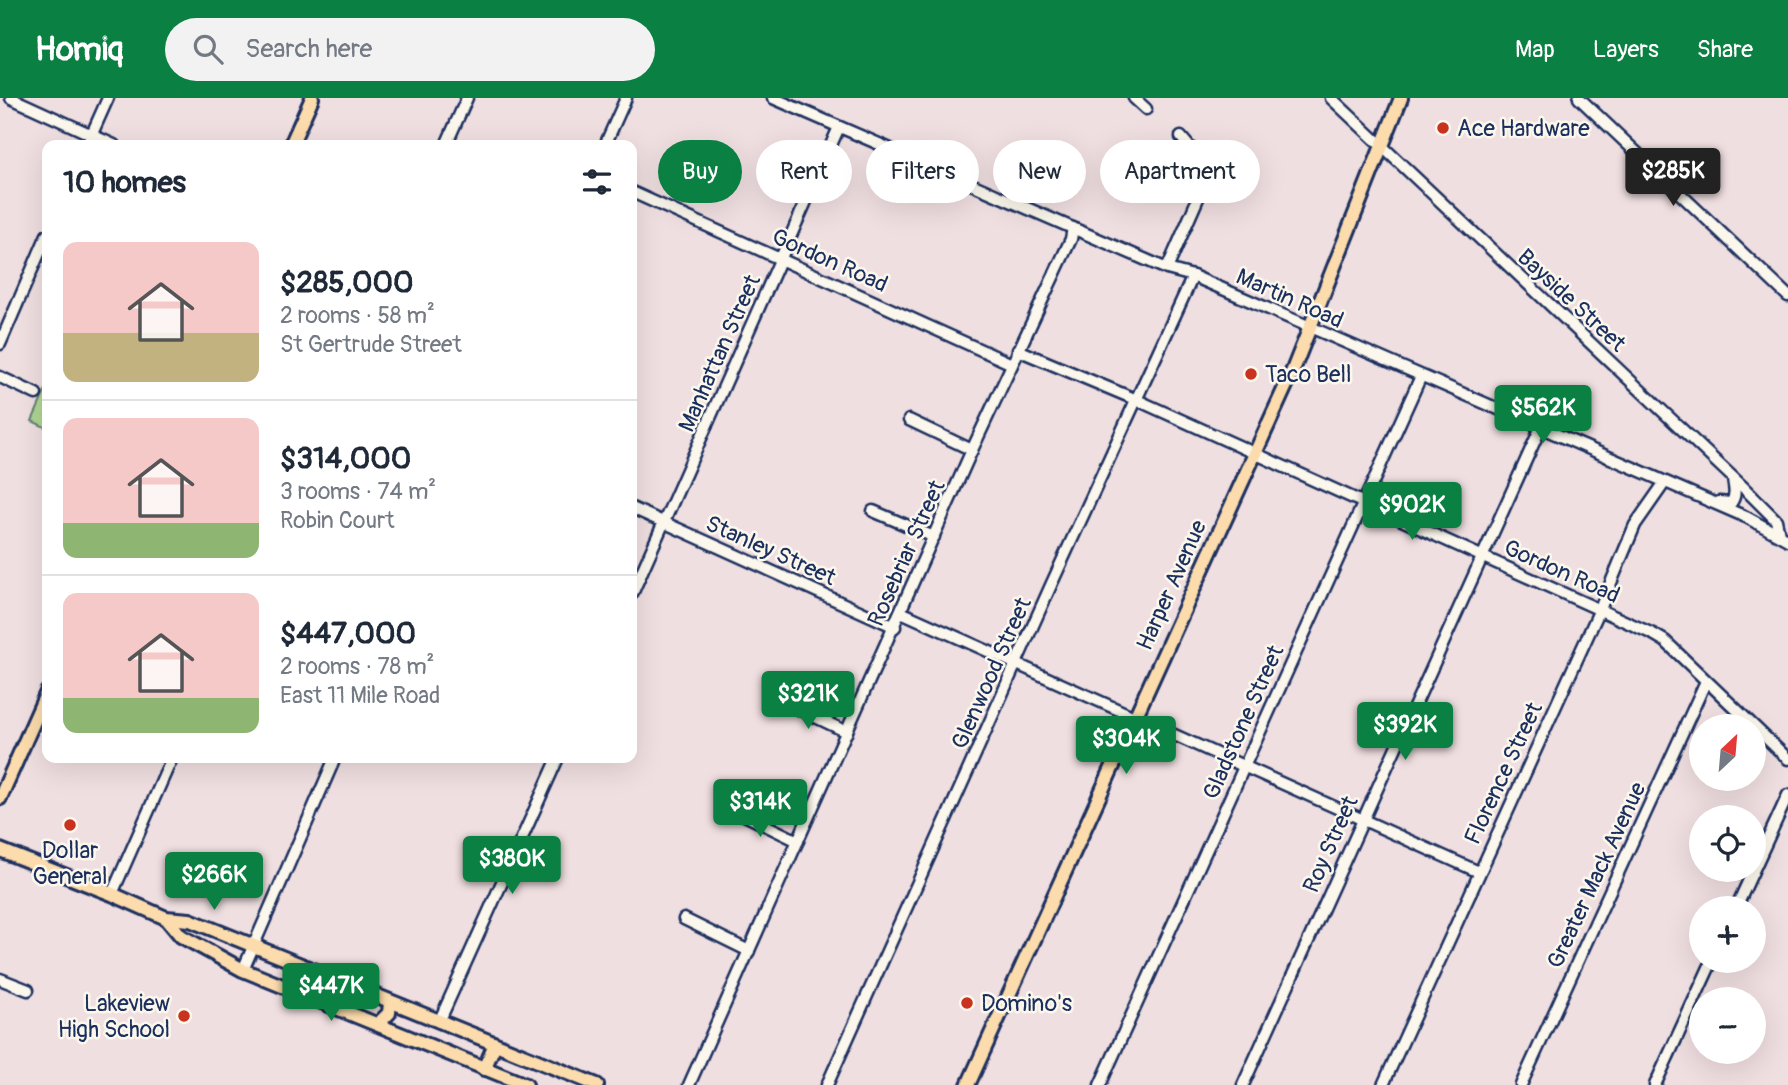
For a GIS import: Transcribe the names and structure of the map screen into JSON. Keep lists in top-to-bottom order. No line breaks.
{"streets":{"main road":["Harper Avenue"],"street":["Gordon Road","Martin Road","Bayside Street","Manhattan Street","Stanley Street","Rosebriar Street","Glenwood Street","Gladstone Street","Florence Street","Roy Street","Greater Mack Avenue"]},"crossings":[["Gordon Road","Manhattan Street"],["Gordon Road","Rosebriar Street"],["Gordon Road","Harper Avenue"],["Gordon Road","Glenwood Street"],["Gordon Road","Gladstone Street"],["Gordon Road","Florence Street"],["Gordon Road","Roy Street"],["Gordon Road","Greater Mack Avenue"],["Martin Road","Bayside Street"],["Martin Road","Manhattan Street"],["Martin Road","Rosebriar Street"],["Martin Road","Harper Avenue"],["Martin Road","Glenwood Street"],["Martin Road","Gladstone Street"],["Martin Road","Florence Street"],["Martin Road","Roy Street"],["Bayside Street","Harper Avenue"],["Manhattan Street","Stanley Street"],["Stanley Street","Rosebriar Street"]],"places":["Ace Hardware","Taco Bell","Dollar General","Domino's","Lakeview High School"],"north":"top right","page":{"header":"Homiq","search":"Search here","nav":["Map","Layers","Share"],"chip":["Buy","Rent","Filters","New","Apartment"],"heading":"10 homes","price":["$285K","$562K","$902K","$321K","$392K","$304K","$314K","$380K","$266K","$447K"],"list":[{"name":"$285,000","note":"2 rooms · 58 m² · St Gertrude Street"},{"name":"$314,000","note":"3 rooms · 74 m² · Robin Court"},{"name":"$447,000","note":"2 rooms · 78 m² · East 11 Mile Road"}],"map_buttons":["+","−"]}}
